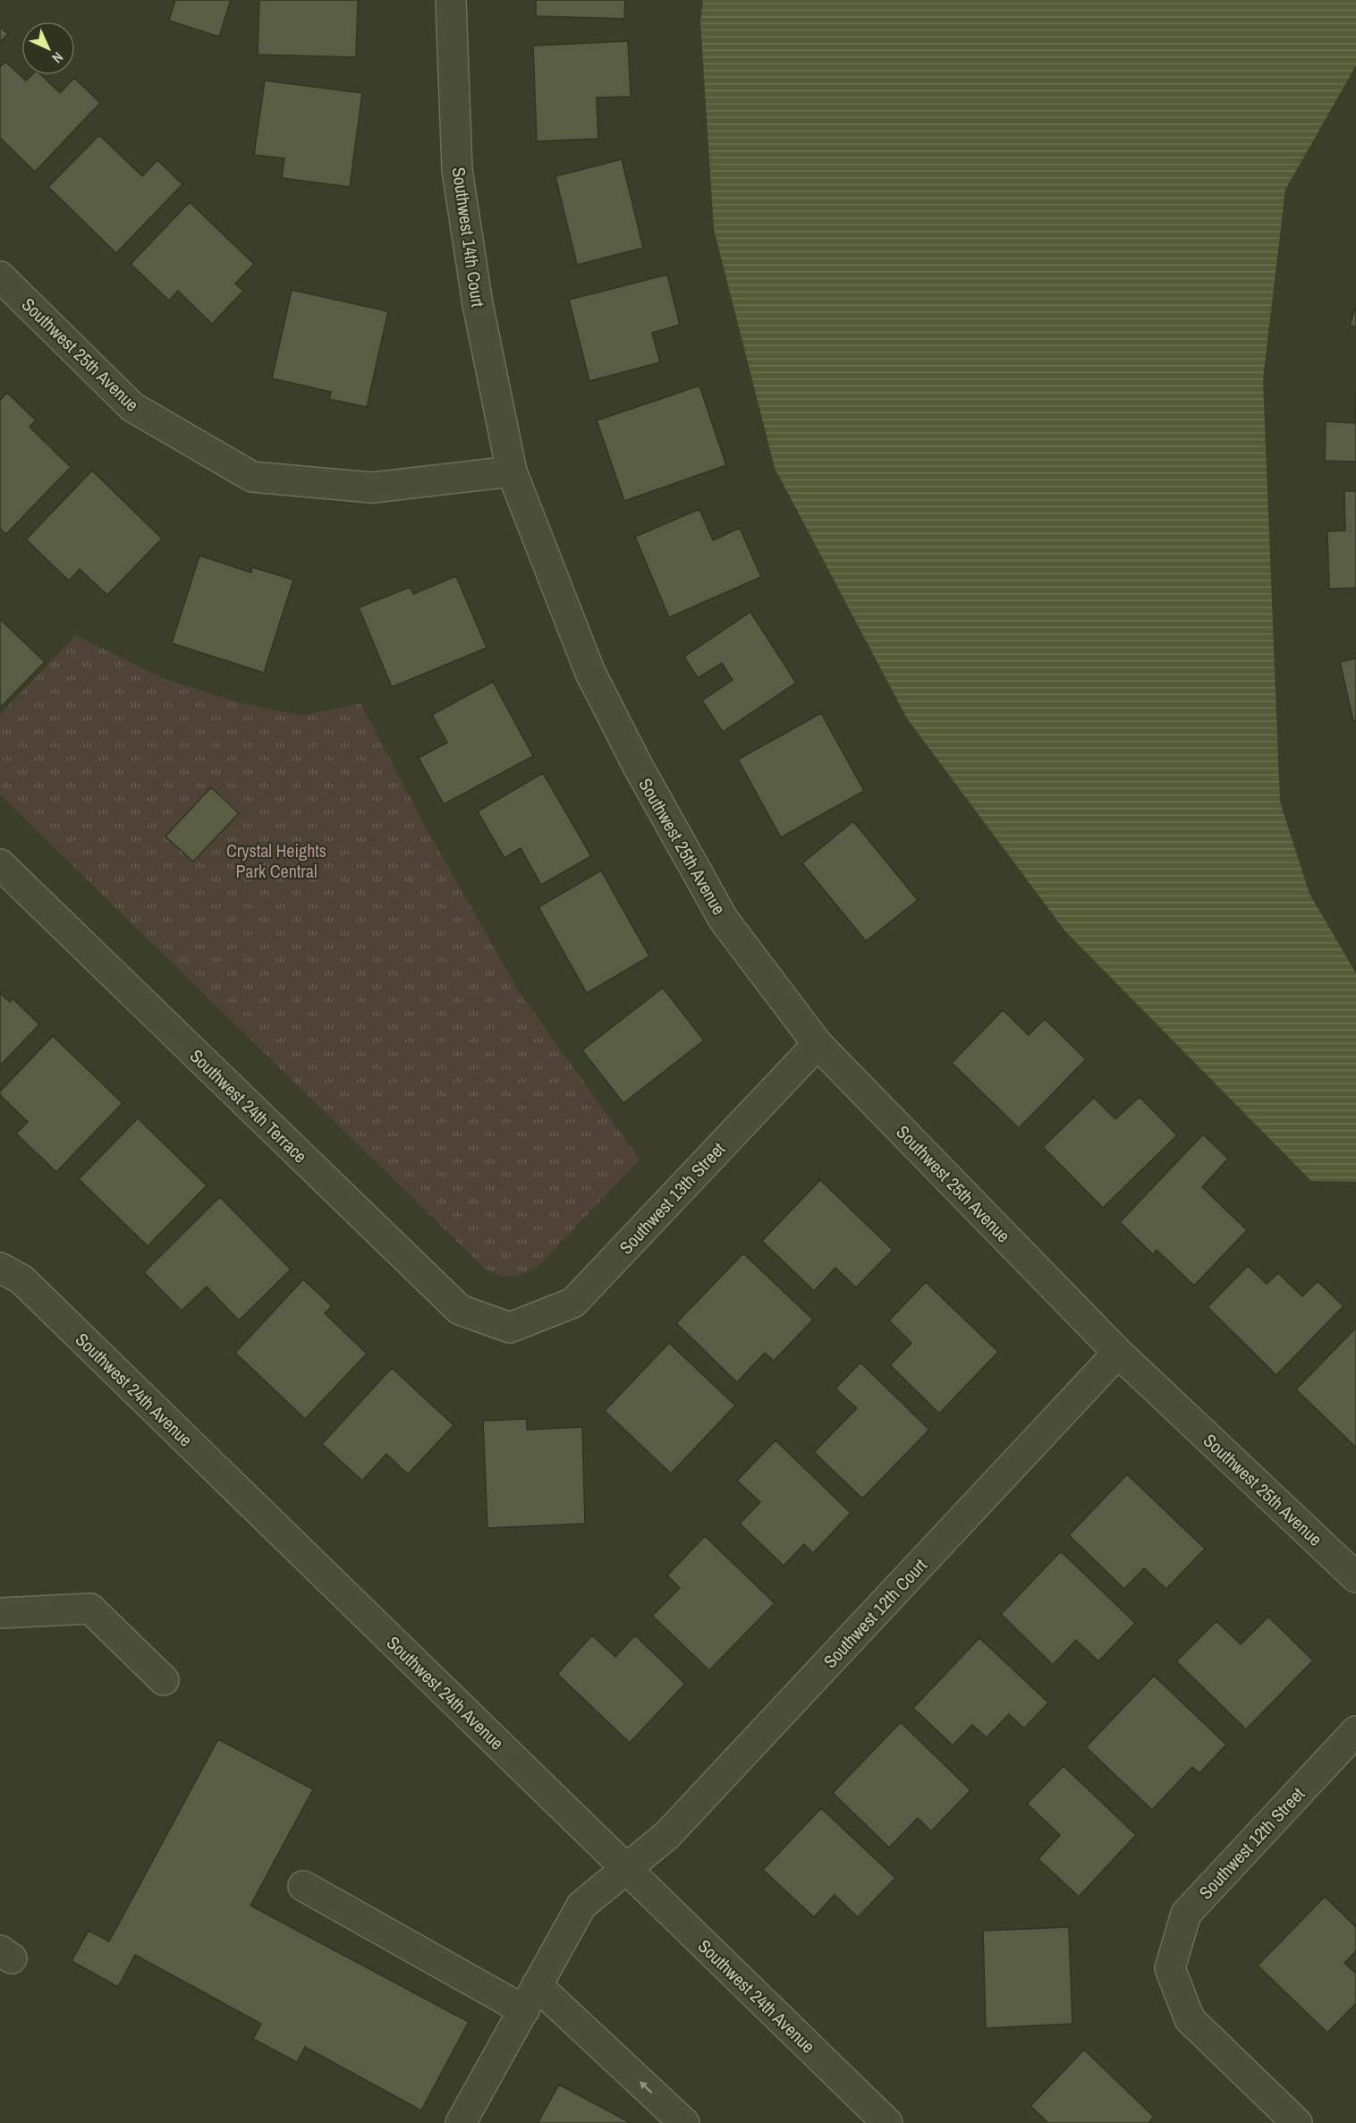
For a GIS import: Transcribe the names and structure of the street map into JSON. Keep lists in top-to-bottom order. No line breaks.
{"streets":{"street":["Southwest 14th Court","Southwest 25th Avenue","Southwest 24th Terrace","Southwest 13th Street","Southwest 24th Avenue","Southwest 12th Court","Southwest 12th Street"]},"crossings":[["Southwest 14th Court","Southwest 25th Avenue"],["Southwest 25th Avenue","Southwest 13th Street"],["Southwest 25th Avenue","Southwest 12th Court"],["Southwest 24th Terrace","Southwest 13th Street"],["Southwest 24th Avenue","Southwest 12th Court"]],"parks":["Crystal Heights Park Central"],"north":"bottom right"}
